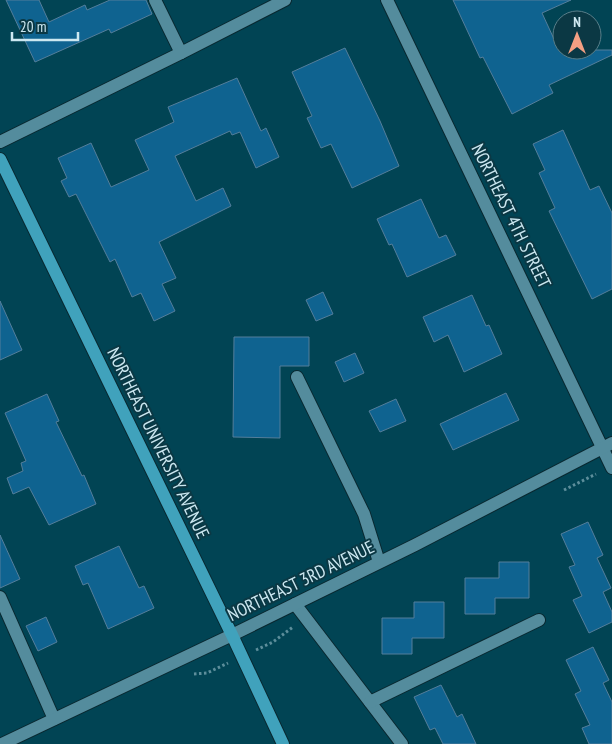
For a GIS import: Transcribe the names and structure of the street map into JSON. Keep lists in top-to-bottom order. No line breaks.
{"streets":{"main road":["NORTHEAST UNIVERSITY AVENUE"],"street":["NORTHEAST 4TH STREET","NORTHEAST 3RD AVENUE"]},"crossings":[["NORTHEAST 4TH STREET","NORTHEAST 3RD AVENUE"],["NORTHEAST UNIVERSITY AVENUE","NORTHEAST 3RD AVENUE"]],"scale_bar":"20 m","north":"top"}
